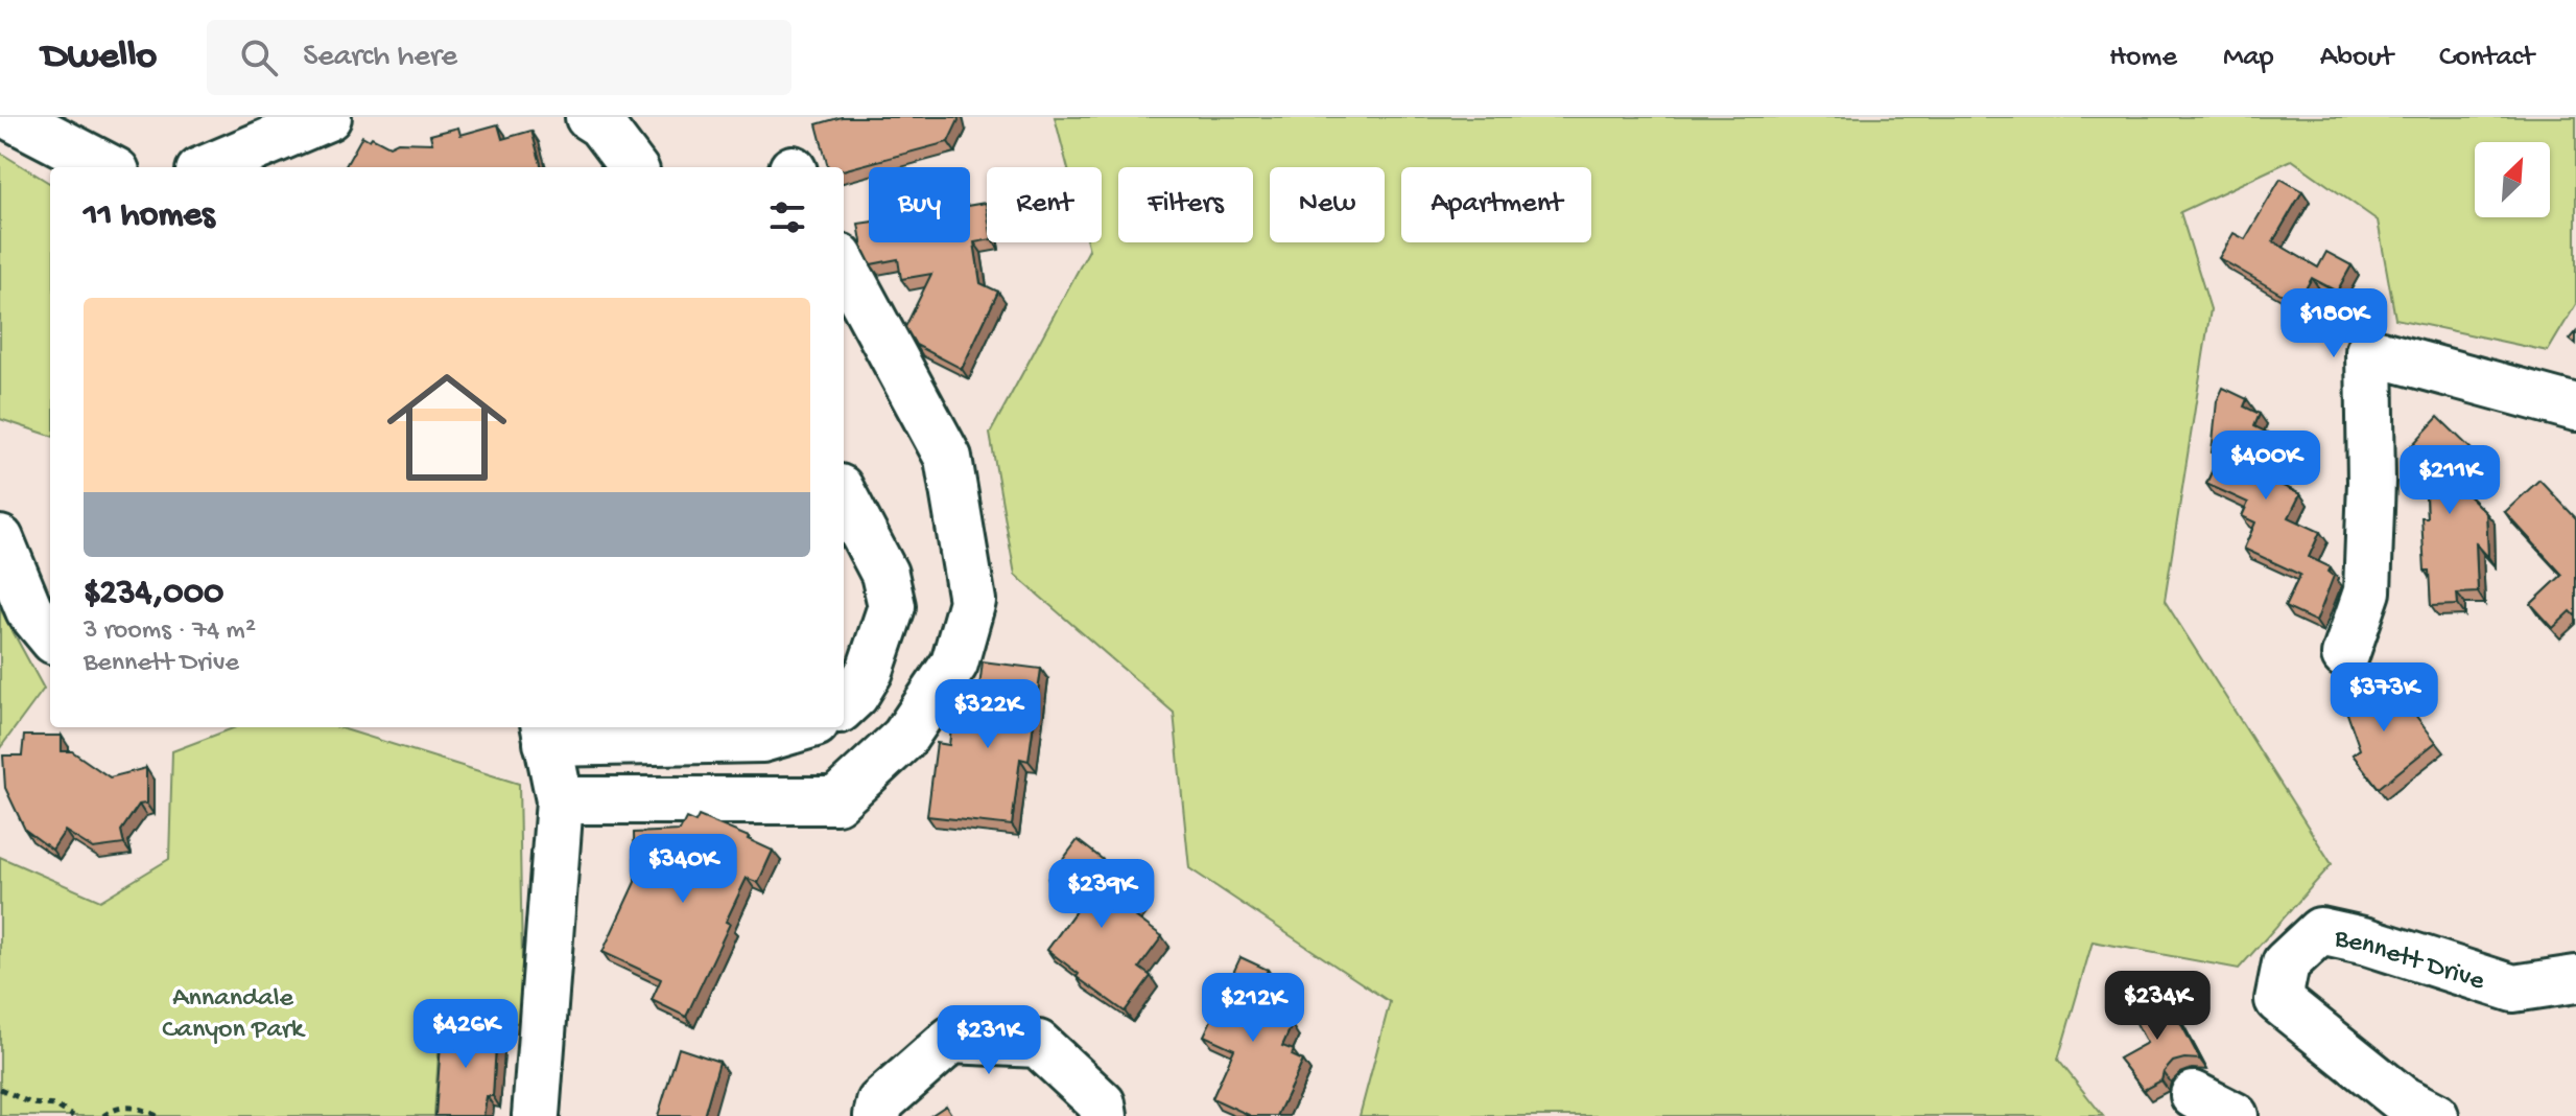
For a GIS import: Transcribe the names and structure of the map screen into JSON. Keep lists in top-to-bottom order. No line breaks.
{"streets":{"street":["Bennett Drive"]},"parks":["Annandale Canyon Park"],"north":"top right","page":{"header":"Dwello","search":"Search here","nav":["Home","Map","About","Contact"],"chip":["Buy","Rent","Filters","New","Apartment"],"heading":"11 homes","list":[{"name":"$234,000","note":"3 rooms · 74 m² · Bennett Drive"}],"price":["$180K","$400K","$211K","$373K","$322K","$340K","$239K","$234K","$212K","$426K","$231K"]}}
